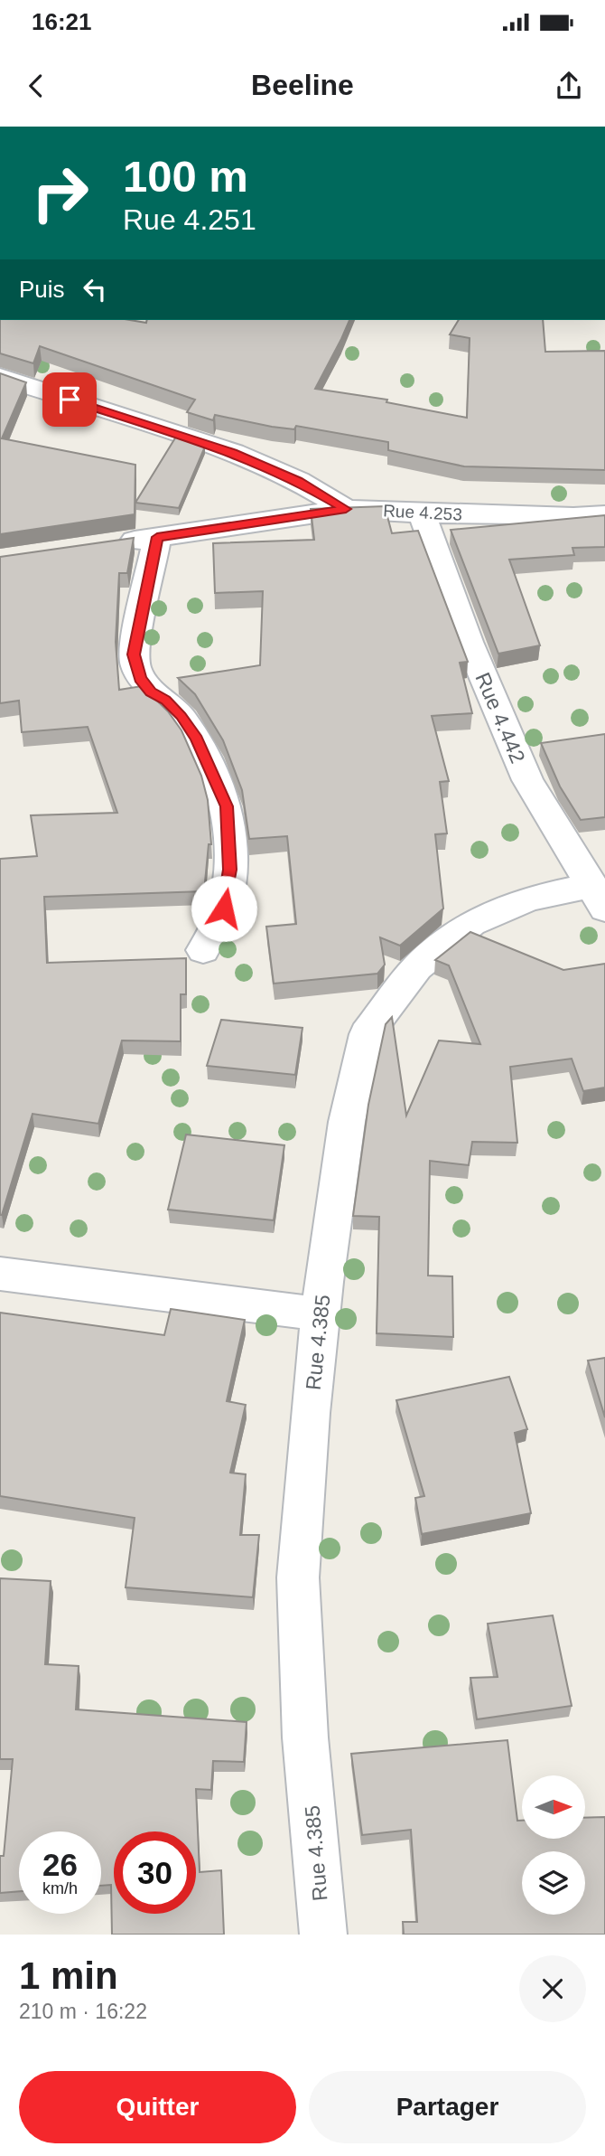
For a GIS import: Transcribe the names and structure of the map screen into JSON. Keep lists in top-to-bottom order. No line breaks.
{"streets":{"street":["Rue 4.253","Rue 4.442","Rue 4.385"]},"crossings":[["Rue 4.253","Rue 4.442"],["Rue 4.442","Rue 4.385"]],"north":"right","page":{"status":"16:21","header":"Beeline","turn":["100 m","Rue 4.251"],"then":"Puis","speed":"26 km/h","limit":"30","heading":["1 min","210 m · 16:22"],"buttons":["Quitter","Partager"]}}
